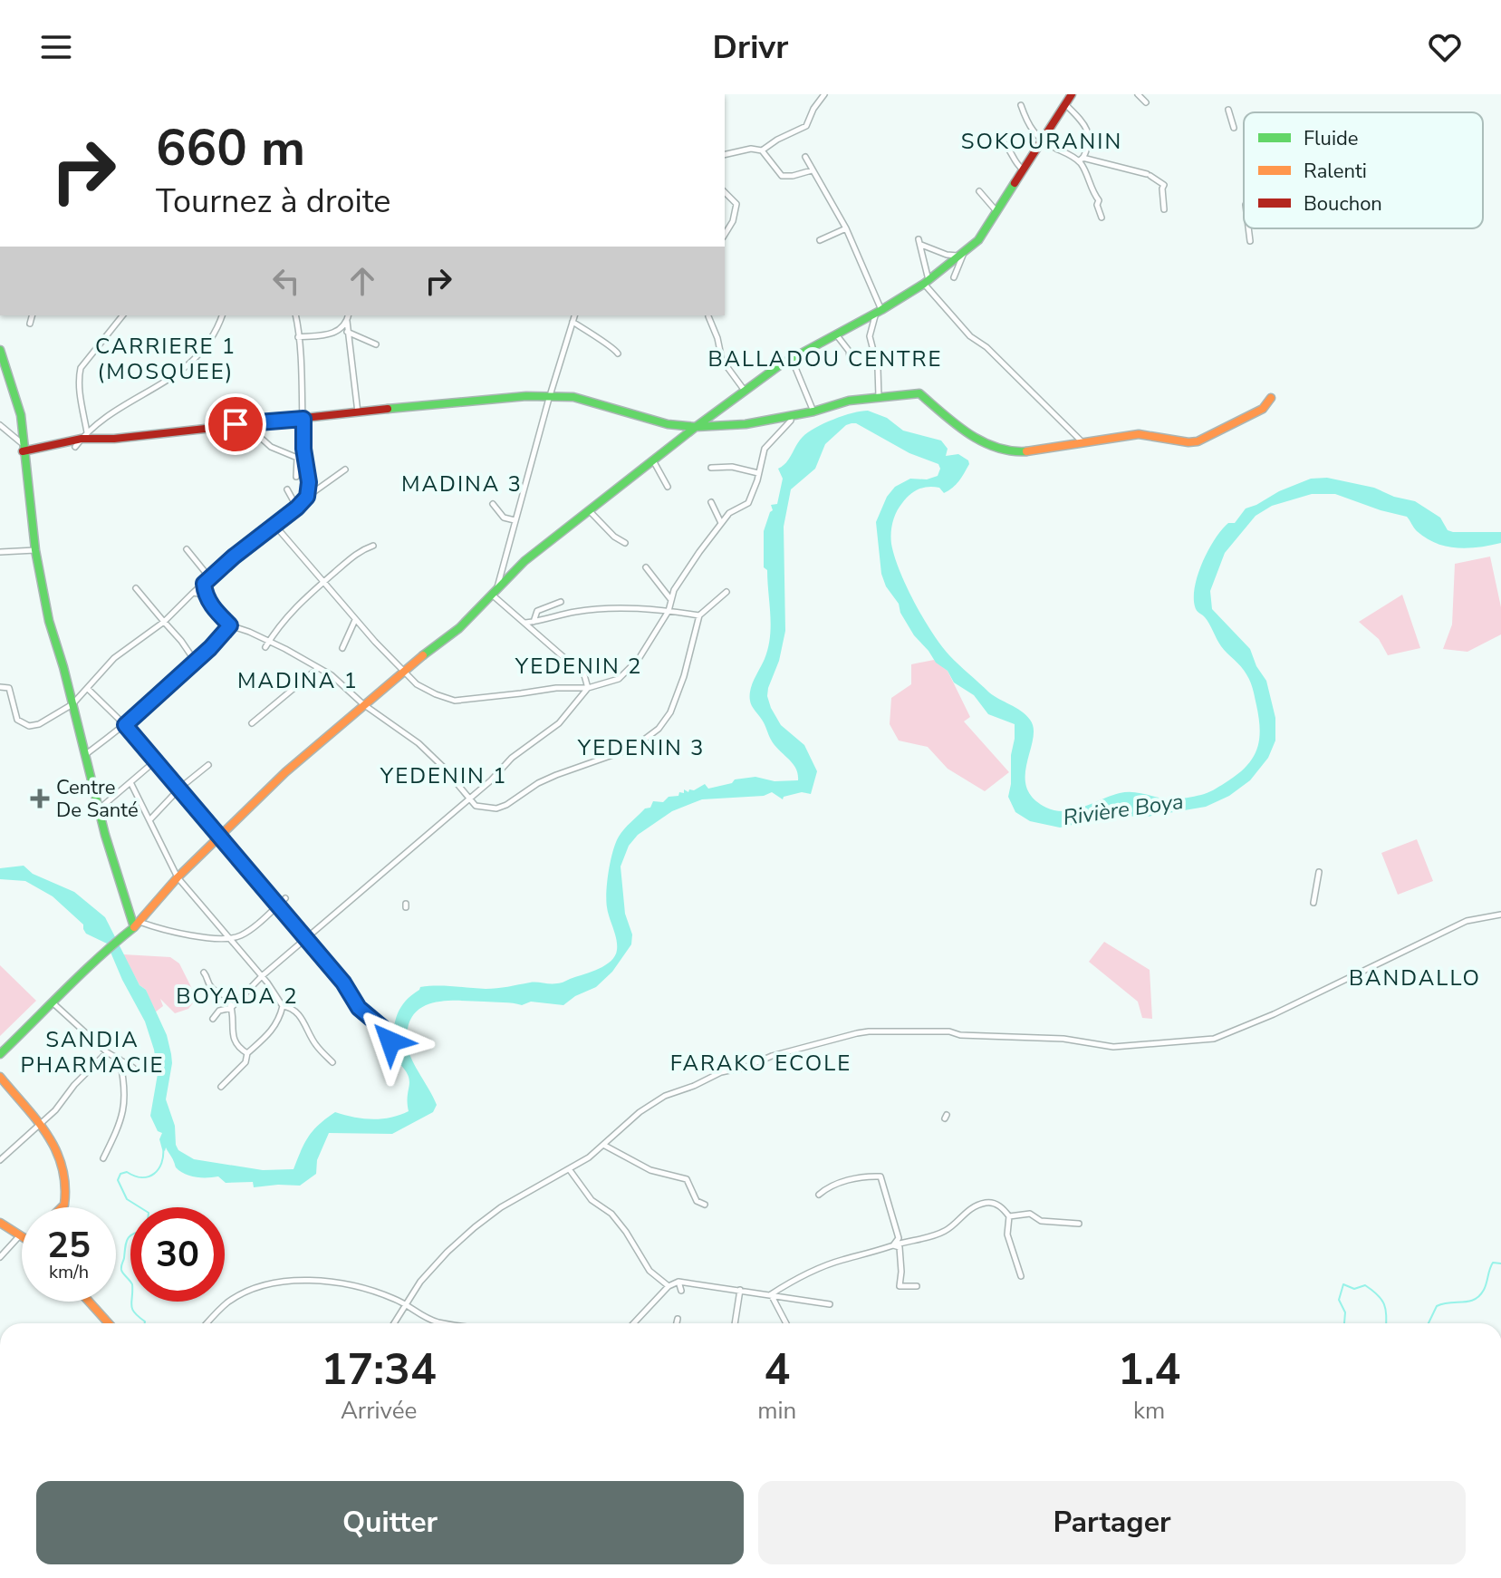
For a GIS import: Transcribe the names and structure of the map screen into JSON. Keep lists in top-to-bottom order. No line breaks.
{"districts":["SOKOURANIN","CARRIERE 1 (MOSQUEE)","BALLADOU CENTRE","MADINA 3","YEDENIN 2","MADINA 1","YEDENIN 3","YEDENIN 1","BANDALLO","BOYADA 2","SANDIA PHARMACIE","FARAKO ECOLE"],"water":["Rivière Boya"],"places":{"health":["Centre De Santé"]},"legend":["Fluide","Ralenti","Bouchon"],"page":{"header":"Drivr","turn":["660 m","Tournez à droite"],"speed":"25 km/h","limit":"30","eta":["17:34","Arrivée","4","min","1.4","km"],"buttons":["Quitter","Partager"]}}
